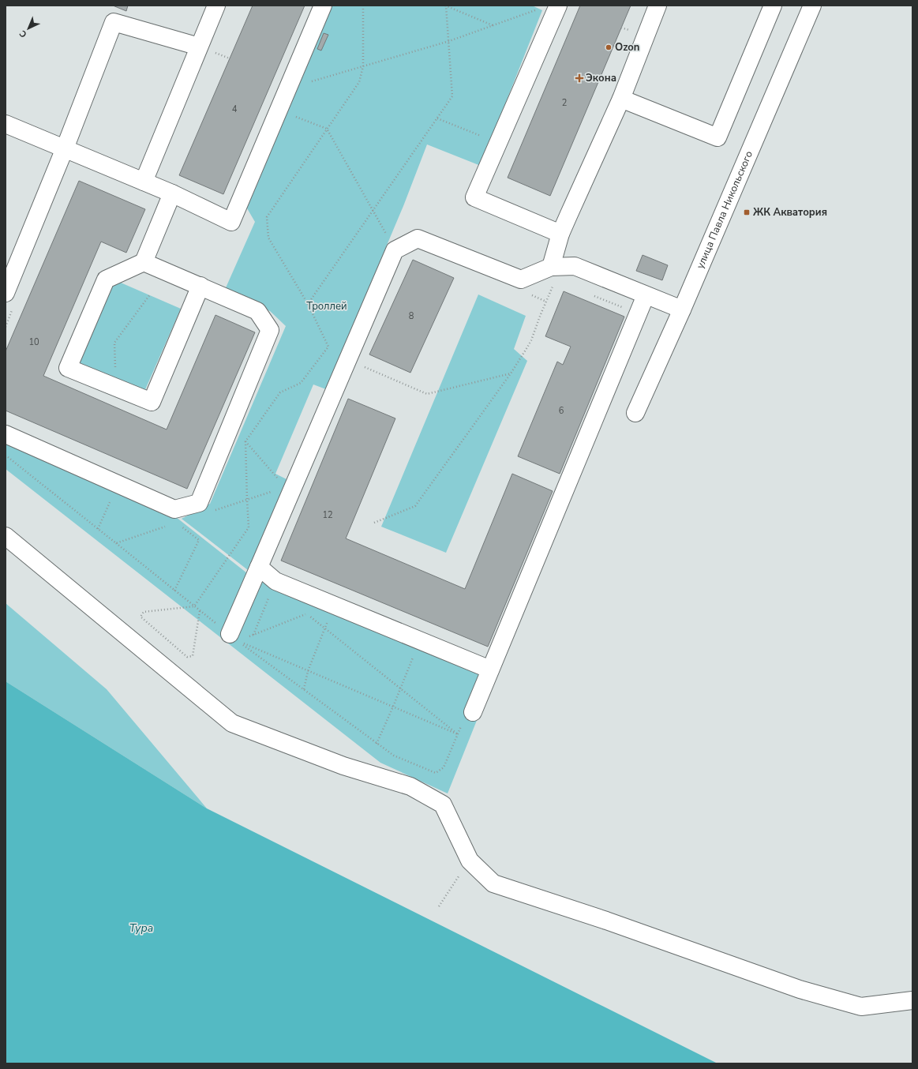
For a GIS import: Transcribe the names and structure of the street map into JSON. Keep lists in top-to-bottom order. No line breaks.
{"streets":{"street":["улица Павла Никольского"]},"water":["Тура"],"parks":["Троллей"],"places":{"other":["Ozon"],"health":["Экона"],"transit":["ЖК Акватория"]},"house_numbers":["2","4","8","10","6","12"],"north":"bottom left"}
